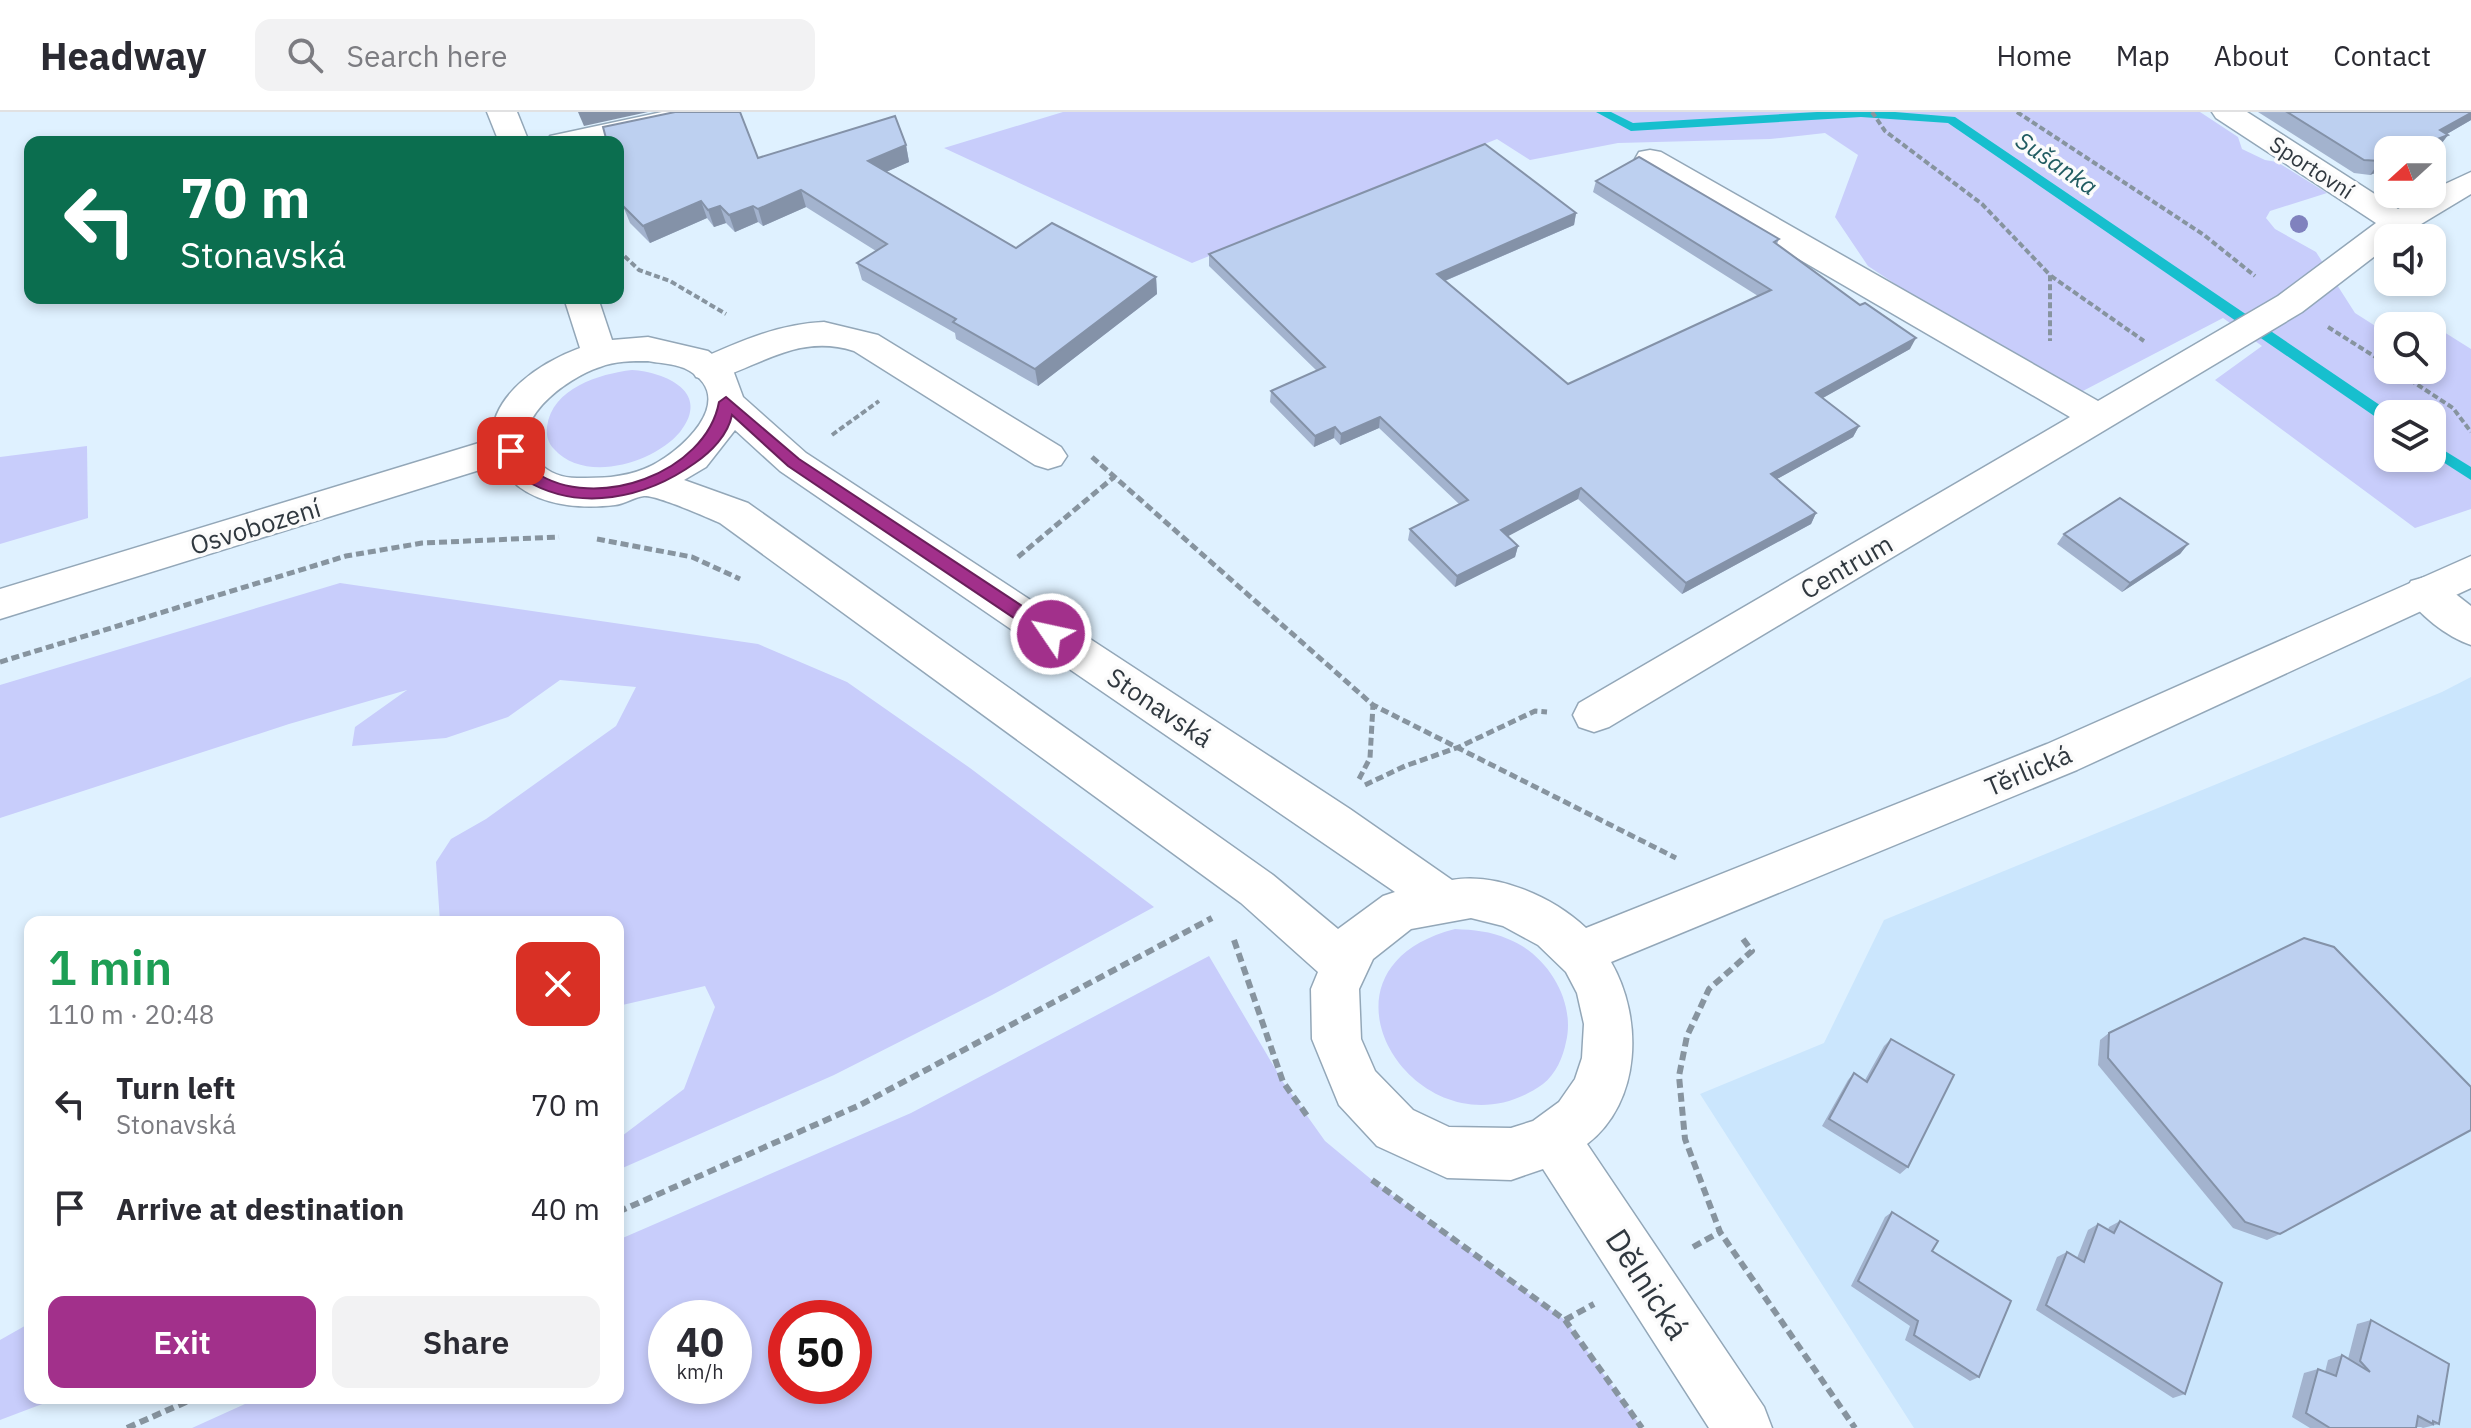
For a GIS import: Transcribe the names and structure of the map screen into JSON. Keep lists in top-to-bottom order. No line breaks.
{"streets":{"main road":["Sportovní","Osvobození","Centrum","Stonavská","Těrlická","Dělnická"]},"crossings":[["Sportovní","Centrum"],["Osvobození","Stonavská"],["Stonavská","Těrlická"],["Stonavská","Dělnická"],["Těrlická","Dělnická"]],"water":["Sušanka"],"north":"left","page":{"header":"Headway","search":"Search here","nav":["Home","Map","About","Contact"],"turn":["70 m","Stonavská"],"heading":["1 min","110 m · 20:48"],"list":[{"name":"Turn left","note":"Stonavská","value":"70 m"},{"name":"Arrive at destination","value":"40 m"}],"buttons":["Exit","Share"],"speed":"40 km/h","limit":"50"}}
